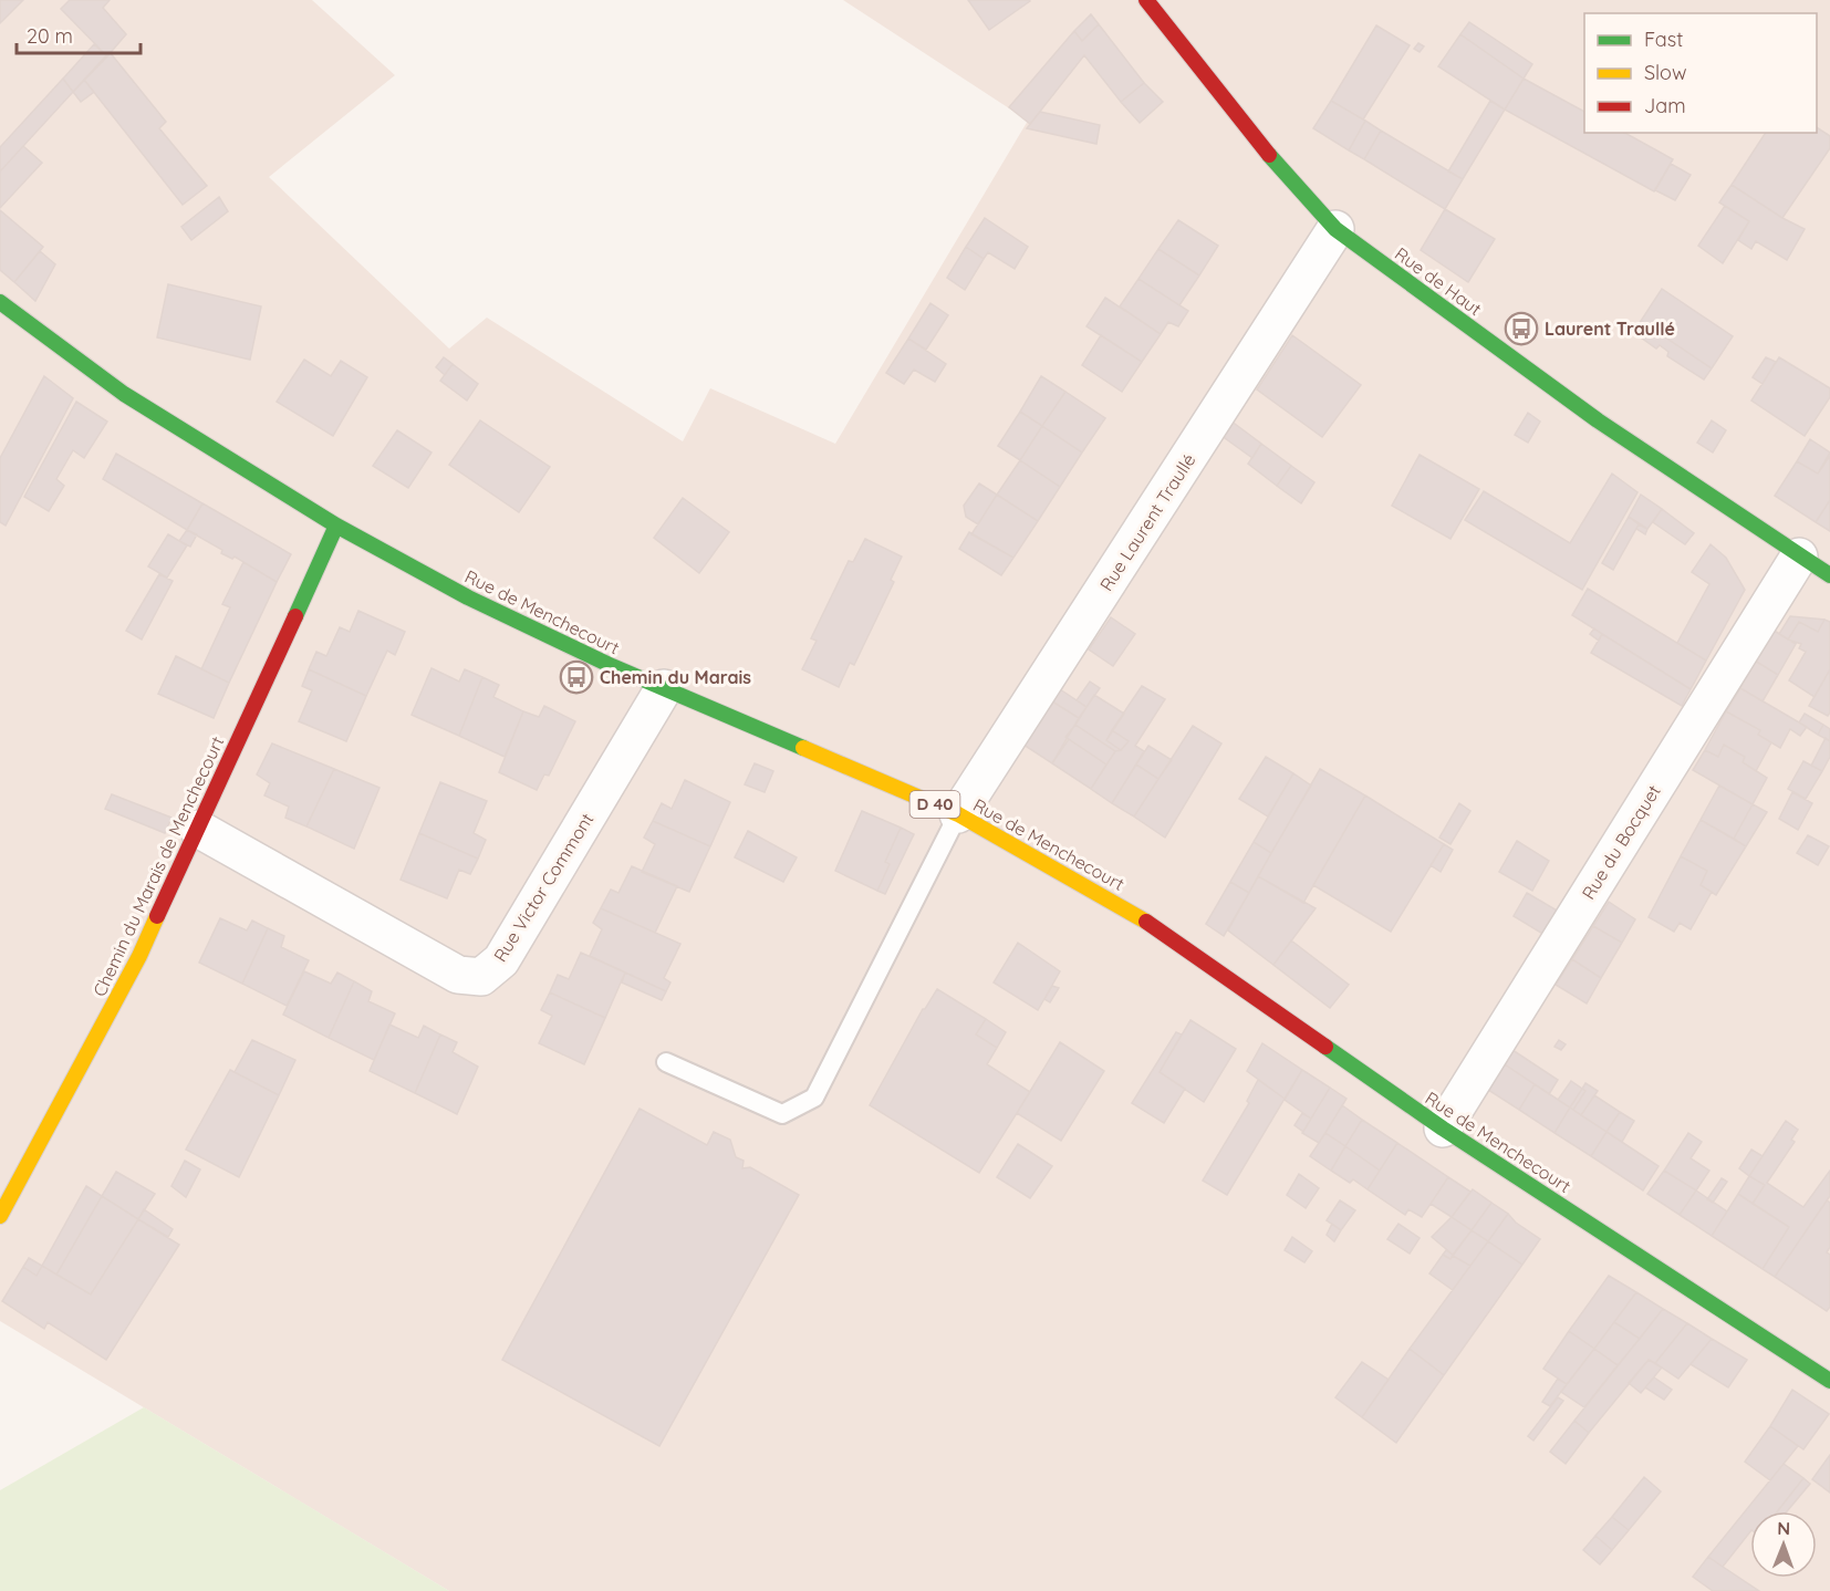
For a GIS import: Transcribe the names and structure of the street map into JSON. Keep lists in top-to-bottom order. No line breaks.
{"streets":{"main road":["Rue de Haut","Rue de Menchecourt","D 40","Chemin du Marais de Menchecourt"],"street":["Rue Laurent Traullé","Rue du Bocquet","Rue Victor Commont"]},"crossings":[["Rue de Haut","Rue Laurent Traullé"],["Rue de Haut","Rue du Bocquet"],["Rue Laurent Traullé","Rue de Menchecourt"],["Rue de Menchecourt","Rue du Bocquet"],["Rue de Menchecourt","Chemin du Marais de Menchecourt"],["Rue de Menchecourt","Rue Victor Commont"],["Chemin du Marais de Menchecourt","Rue Victor Commont"]],"places":{"bus stop":["Laurent Traullé","Chemin du Marais"]},"legend":["Fast","Slow","Jam"],"scale_bar":"20 m","north":"top"}
